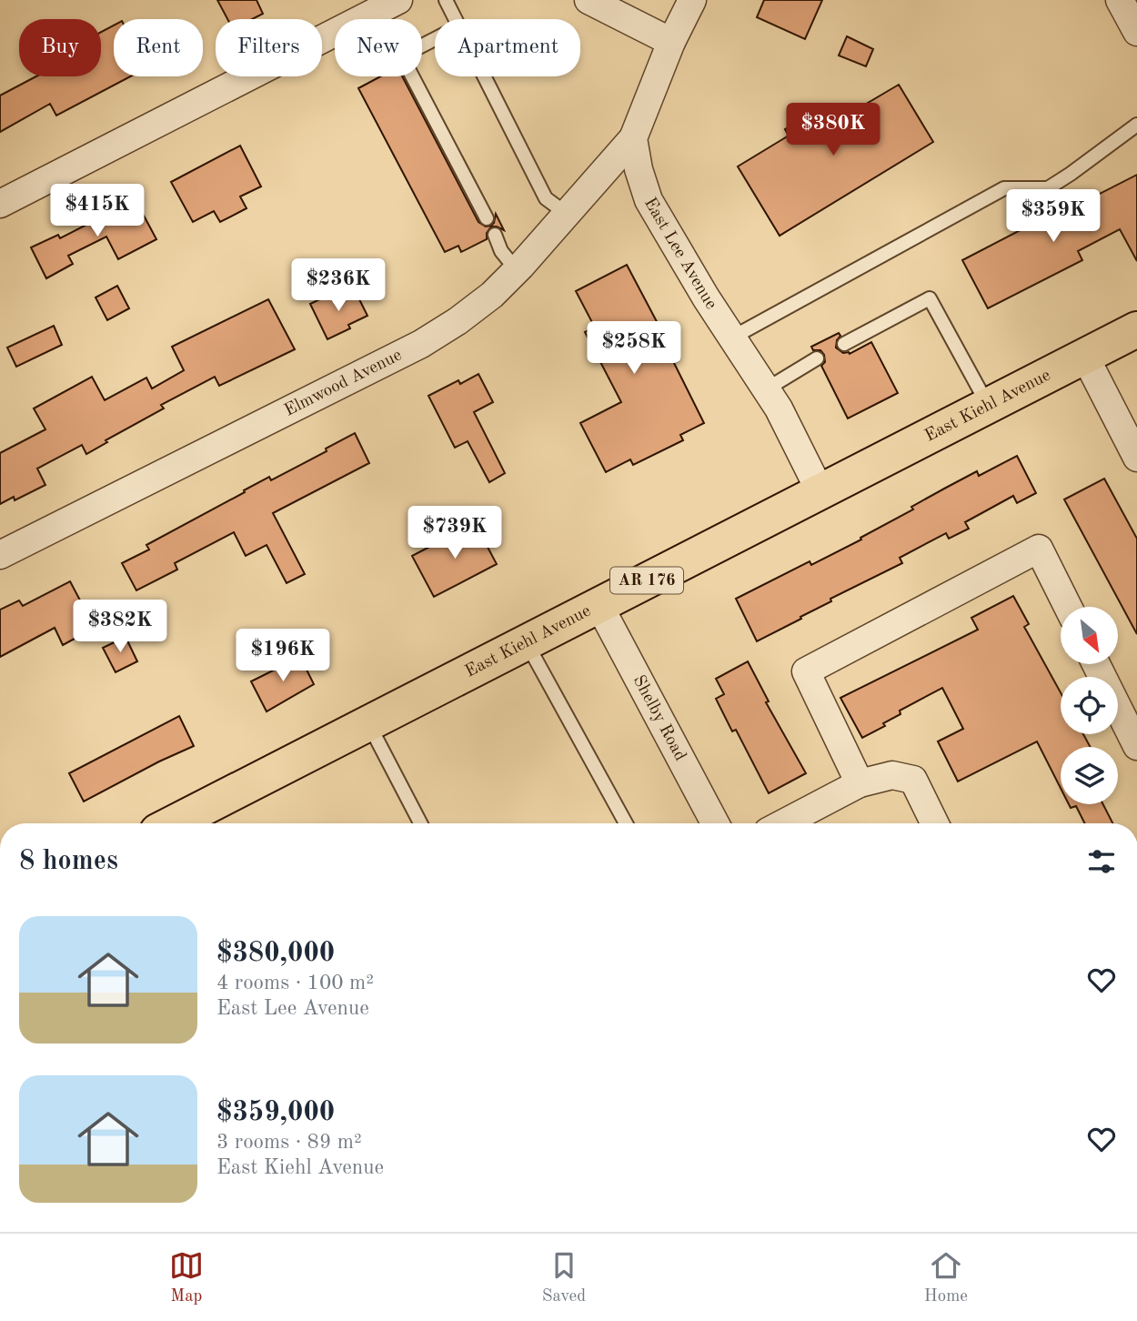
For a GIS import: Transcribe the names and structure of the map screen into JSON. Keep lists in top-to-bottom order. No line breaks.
{"streets":{"main road":["East Kiehl Avenue","AR 176"],"street":["East Lee Avenue","Elmwood Avenue","Shelby Road"]},"crossings":[["East Lee Avenue","Elmwood Avenue"],["East Lee Avenue","East Kiehl Avenue"],["East Kiehl Avenue","Shelby Road"]],"north":"bottom right","page":{"chip":["Buy","Rent","Filters","New","Apartment"],"price":["$380K","$415K","$359K","$236K","$258K","$739K","$382K","$196K"],"heading":"8 homes","list":[{"name":"$380,000","note":"4 rooms · 100 m² · East Lee Avenue"},{"name":"$359,000","note":"3 rooms · 89 m² · East Kiehl Avenue"}],"tabs":["Map","Saved","Home"]}}
